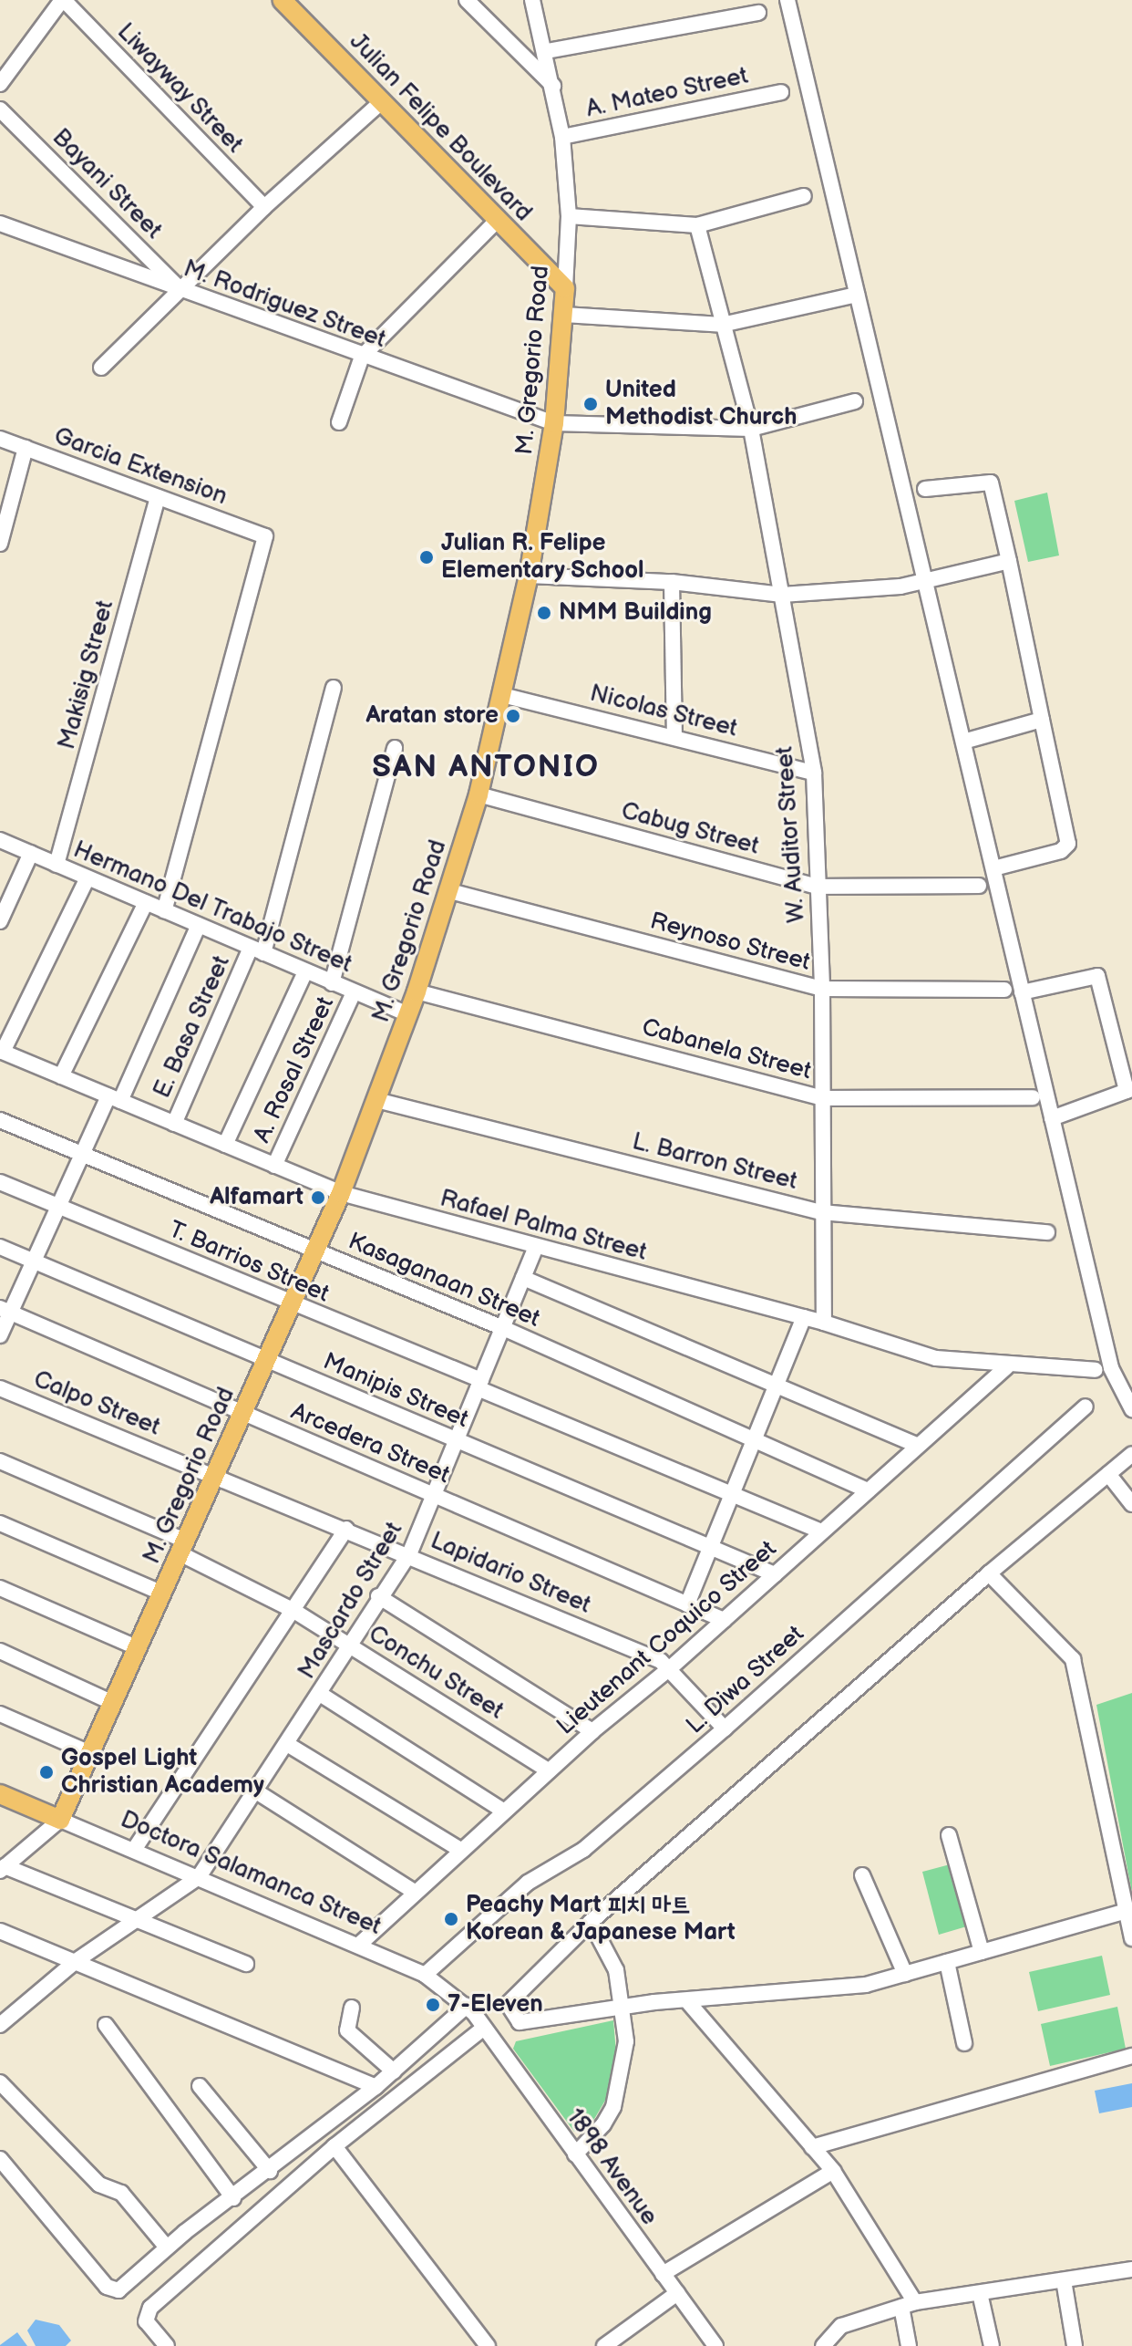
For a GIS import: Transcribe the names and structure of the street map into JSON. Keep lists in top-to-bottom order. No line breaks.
{"streets":{"main road":["Julian Felipe Boulevard","M. Gregorio Road","Doctora Salamanca Street"],"street":["Liwayway Street","A. Mateo Street","Bayani Street","M. Rodriguez Street","Garcia Extension","Makisig Street","Nicolas Street","Cabug Street","W. Auditor Street","Hermano Del Trabajo Street","Reynoso Street","E. Basa Street","Cabanela Street","A. Rosal Street","L. Barron Street","Rafael Palma Street","T. Barrios Street","Kasaganaan Street","Manipis Street","Calpo Street","Arcedera Street","Lapidario Street","Mascardo Street","Lieutenant Coquico Street","Conchu Street","L. Diwa Street","1898 Avenue"]},"crossings":[["A. Mateo Street","M. Gregorio Road"],["Julian Felipe Boulevard","M. Gregorio Road"],["Bayani Street","M. Rodriguez Street"],["M. Rodriguez Street","M. Gregorio Road"],["M. Rodriguez Street","W. Auditor Street"],["M. Gregorio Road","Nicolas Street"],["M. Gregorio Road","Cabug Street"],["M. Gregorio Road","Hermano Del Trabajo Street"],["M. Gregorio Road","Reynoso Street"],["M. Gregorio Road","Cabanela Street"],["M. Gregorio Road","L. Barron Street"],["M. Gregorio Road","Rafael Palma Street"],["M. Gregorio Road","T. Barrios Street"],["M. Gregorio Road","Kasaganaan Street"],["M. Gregorio Road","Manipis Street"],["M. Gregorio Road","Calpo Street"],["M. Gregorio Road","Arcedera Street"],["M. Gregorio Road","Lapidario Street"],["M. Gregorio Road","Conchu Street"],["M. Gregorio Road","Doctora Salamanca Street"],["Garcia Extension","Makisig Street"],["Garcia Extension","Hermano Del Trabajo Street"],["Makisig Street","Hermano Del Trabajo Street"],["Nicolas Street","W. Auditor Street"],["Cabug Street","W. Auditor Street"],["W. Auditor Street","Reynoso Street"],["W. Auditor Street","Cabanela Street"],["W. Auditor Street","L. Barron Street"],["W. Auditor Street","Rafael Palma Street"],["Hermano Del Trabajo Street","E. Basa Street"],["Hermano Del Trabajo Street","A. Rosal Street"],["E. Basa Street","Rafael Palma Street"],["A. Rosal Street","Rafael Palma Street"],["Rafael Palma Street","Mascardo Street"],["Rafael Palma Street","Lieutenant Coquico Street"],["T. Barrios Street","Mascardo Street"],["T. Barrios Street","Lieutenant Coquico Street"],["Kasaganaan Street","Mascardo Street"],["Kasaganaan Street","Lieutenant Coquico Street"],["Manipis Street","Mascardo Street"],["Manipis Street","Lieutenant Coquico Street"],["Calpo Street","Lapidario Street"],["Arcedera Street","Mascardo Street"],["Arcedera Street","Lieutenant Coquico Street"],["Lapidario Street","Mascardo Street"],["Lapidario Street","Lieutenant Coquico Street"],["Lapidario Street","L. Diwa Street"],["Mascardo Street","Conchu Street"],["Mascardo Street","Doctora Salamanca Street"],["Lieutenant Coquico Street","Conchu Street"],["Lieutenant Coquico Street","Doctora Salamanca Street"],["L. Diwa Street","Doctora Salamanca Street"],["Doctora Salamanca Street","1898 Avenue"]],"districts":["SAN ANTONIO"],"places":["United Methodist Church","Julian R. Felipe Elementary School","NMM Building","Aratan store","Alfamart","Gospel Light Christian Academy","Peachy Mart 피치 마트 Korean & Japanese Mart","7-Eleven"]}
